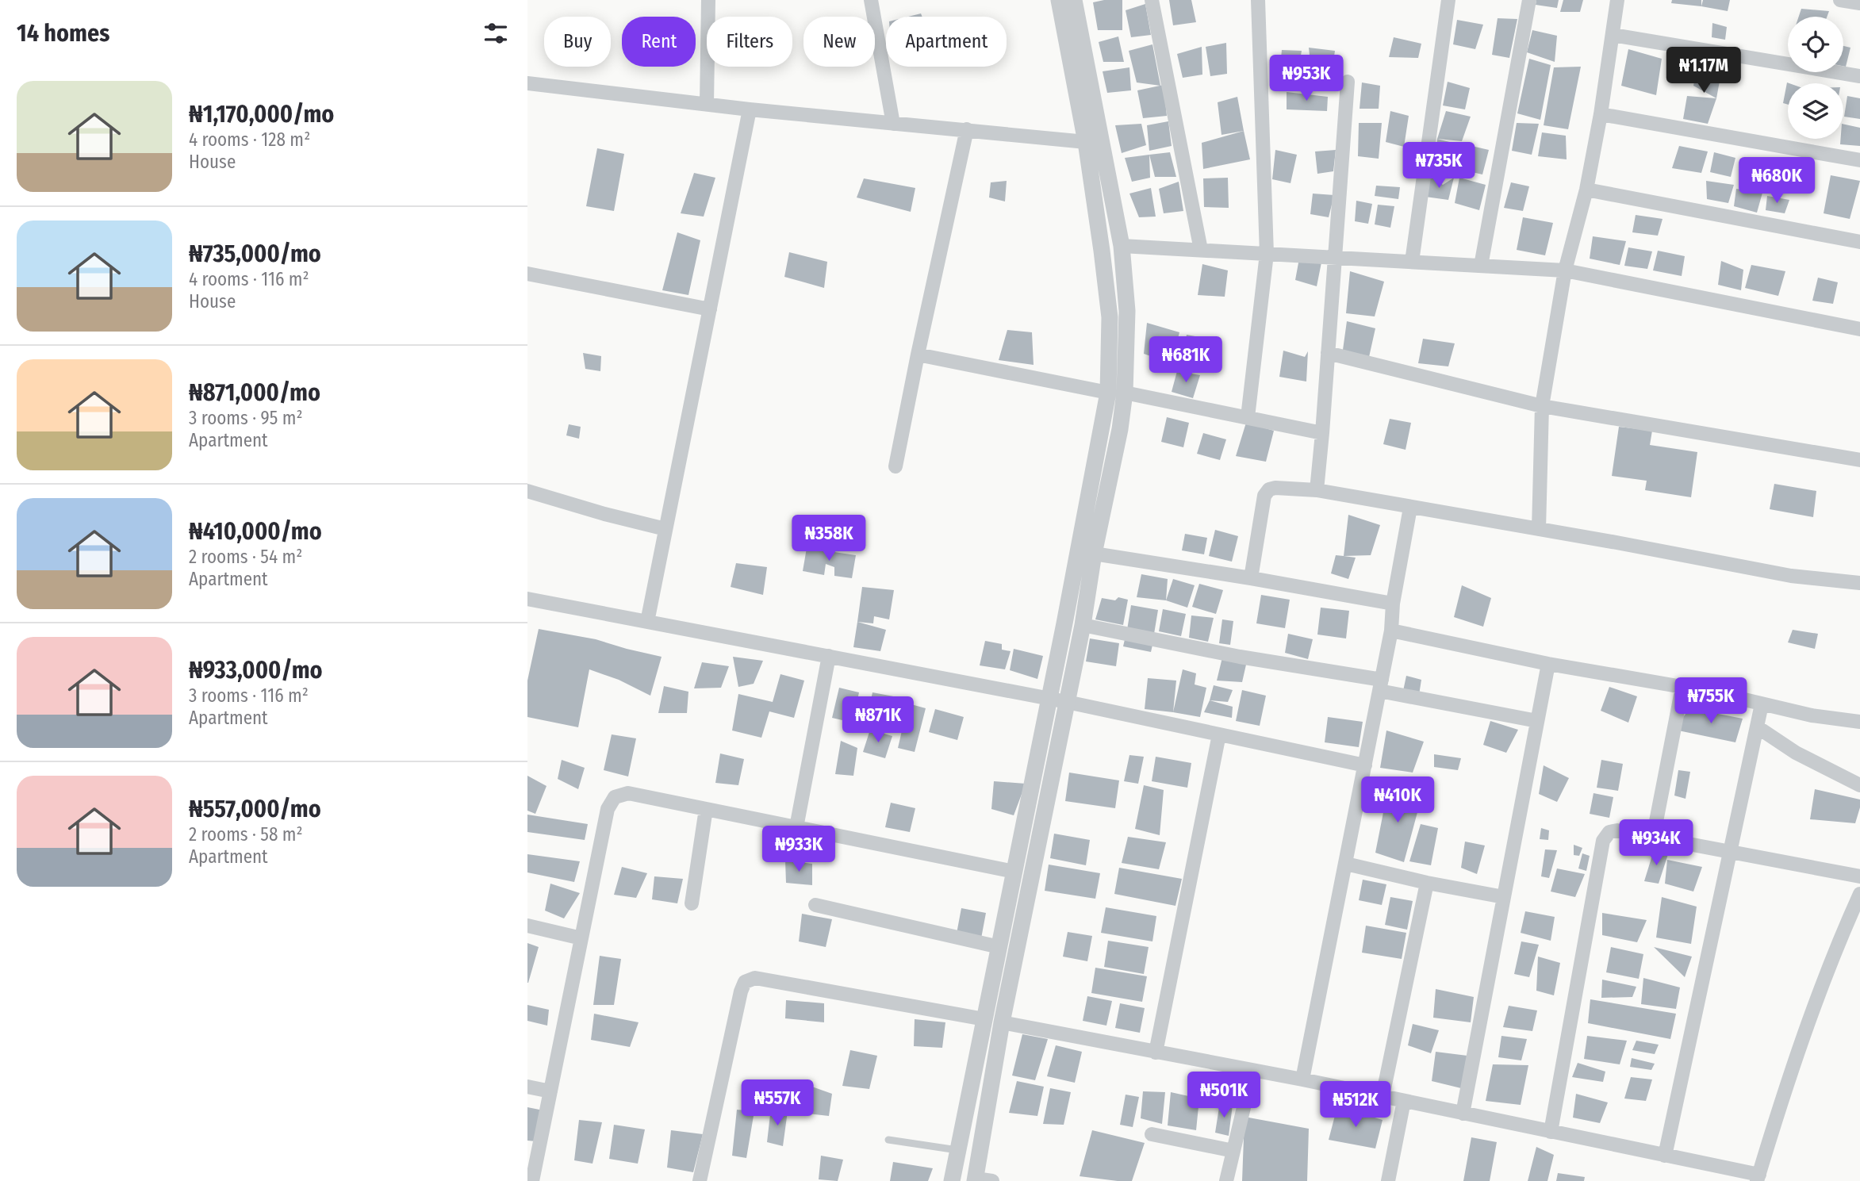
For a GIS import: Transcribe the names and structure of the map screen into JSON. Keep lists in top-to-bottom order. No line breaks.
{"page":{"heading":"14 homes","chip":["Buy","Rent","Filters","New","Apartment"],"price":["₦1.17M","₦953K","₦735K","₦680K","₦681K","₦358K","₦755K","₦871K","₦410K","₦934K","₦933K","₦501K","₦557K","₦512K"],"list":[{"name":"₦1,170,000/mo","note":"4 rooms · 128 m² · House"},{"name":"₦735,000/mo","note":"4 rooms · 116 m² · House"},{"name":"₦871,000/mo","note":"3 rooms · 95 m² · Apartment"},{"name":"₦410,000/mo","note":"2 rooms · 54 m² · Apartment"},{"name":"₦933,000/mo","note":"3 rooms · 116 m² · Apartment"},{"name":"₦557,000/mo","note":"2 rooms · 58 m² · Apartment"}]}}
